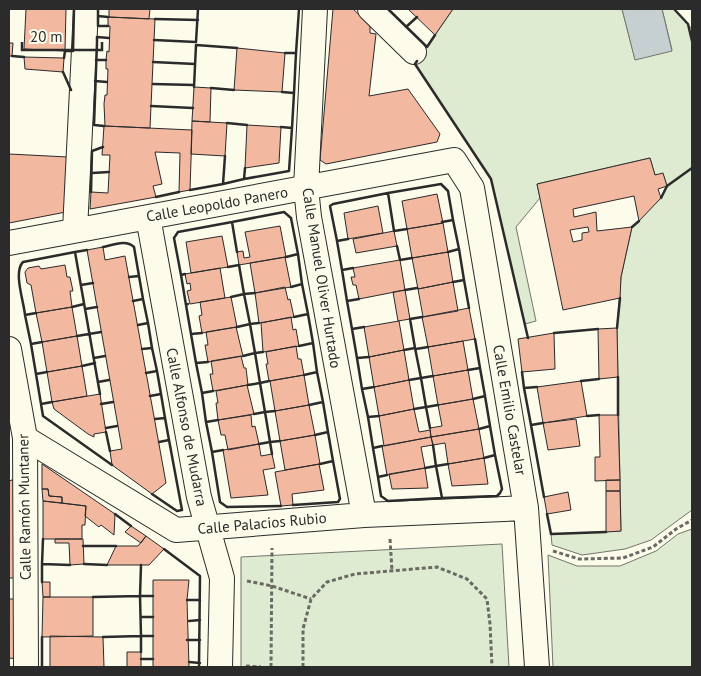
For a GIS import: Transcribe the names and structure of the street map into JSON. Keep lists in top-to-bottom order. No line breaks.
{"streets":{"street":["Calle Leopoldo Panero","Calle Manuel Oliver Hurtado","Calle Emilio Castelar","Calle Alfonso de Mudarra","Calle Ramón Muntaner","Calle Palacios Rubio"]},"crossings":[["Calle Leopoldo Panero","Calle Manuel Oliver Hurtado"],["Calle Leopoldo Panero","Calle Emilio Castelar"],["Calle Leopoldo Panero","Calle Alfonso de Mudarra"],["Calle Manuel Oliver Hurtado","Calle Palacios Rubio"],["Calle Emilio Castelar","Calle Palacios Rubio"],["Calle Alfonso de Mudarra","Calle Palacios Rubio"],["Calle Ramón Muntaner","Calle Palacios Rubio"]],"scale_bar":"20 m"}
